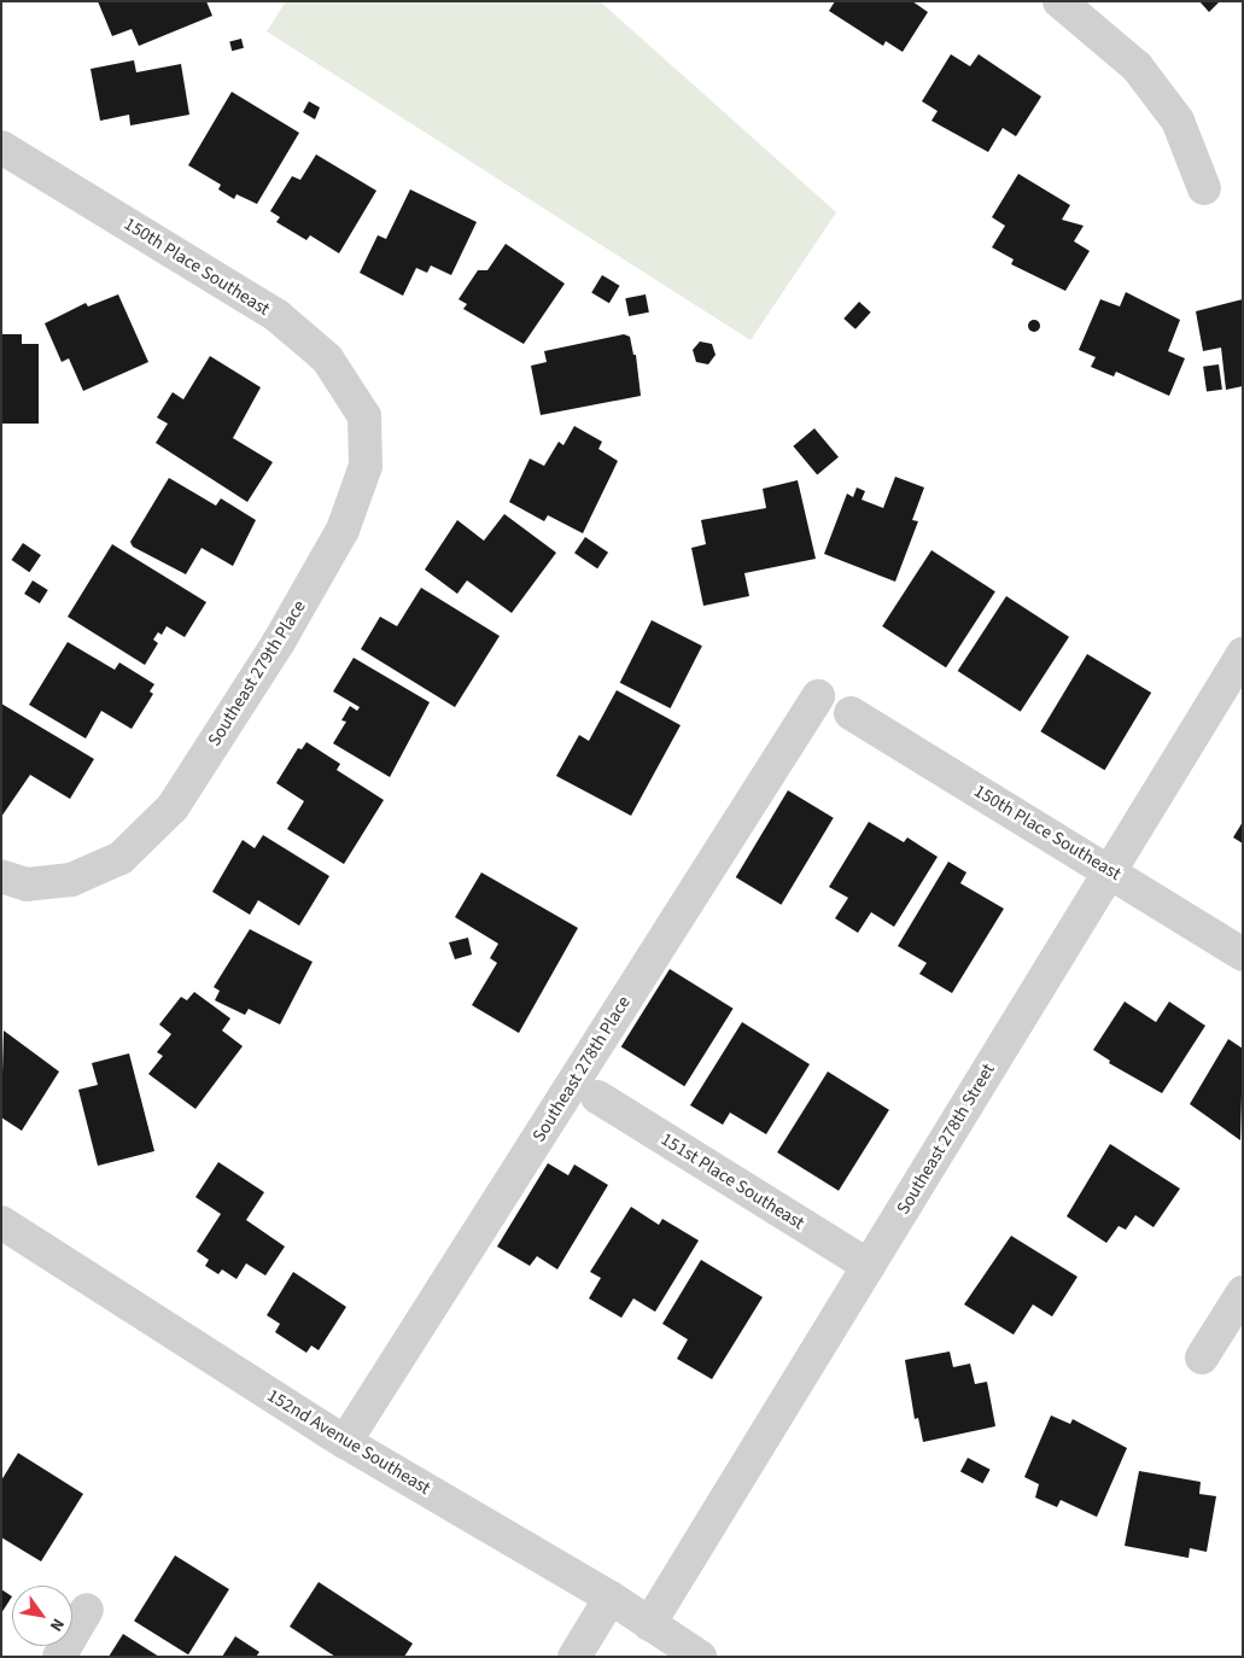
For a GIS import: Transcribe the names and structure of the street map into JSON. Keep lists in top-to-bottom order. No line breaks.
{"streets":{"street":["150th Place Southeast","Southeast 279th Place","Southeast 278th Place","Southeast 278th Street","151st Place Southeast","152nd Avenue Southeast"]},"crossings":[["150th Place Southeast","Southeast 279th Place"],["150th Place Southeast","Southeast 278th Street"],["Southeast 278th Place","152nd Avenue Southeast"],["Southeast 278th Street","151st Place Southeast"],["Southeast 278th Street","152nd Avenue Southeast"]],"north":"bottom right"}
